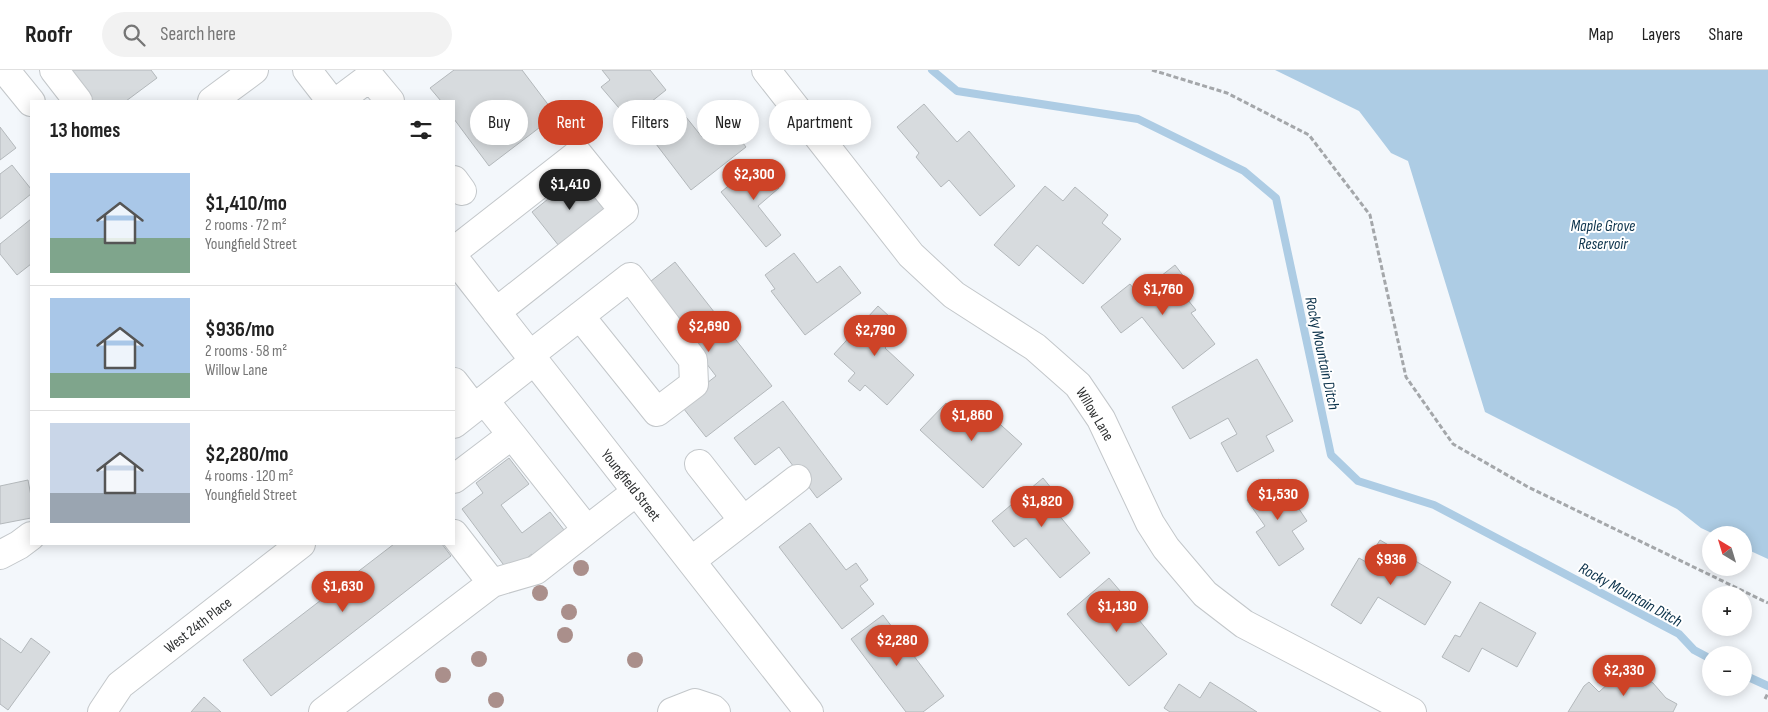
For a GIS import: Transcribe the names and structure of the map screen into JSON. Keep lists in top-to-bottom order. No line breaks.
{"streets":{"street":["Willow Lane","Youngfield Street","West 24th Place"]},"water":["Maple Grove Reservoir","Rocky Mountain Ditch"],"north":"top left","page":{"header":"Roofr","search":"Search here","nav":["Map","Layers","Share"],"chip":["Buy","Rent","Filters","New","Apartment"],"heading":"13 homes","price":["$2,300","$1,410","$1,760","$2,690","$2,790","$1,860","$1,530","$1,820","$936","$1,630","$1,130","$2,280","$2,330"],"list":[{"name":"$1,410/mo","note":"2 rooms · 72 m² · Youngfield Street"},{"name":"$936/mo","note":"2 rooms · 58 m² · Willow Lane"},{"name":"$2,280/mo","note":"4 rooms · 120 m² · Youngfield Street"}],"map_buttons":["+","−"]}}
